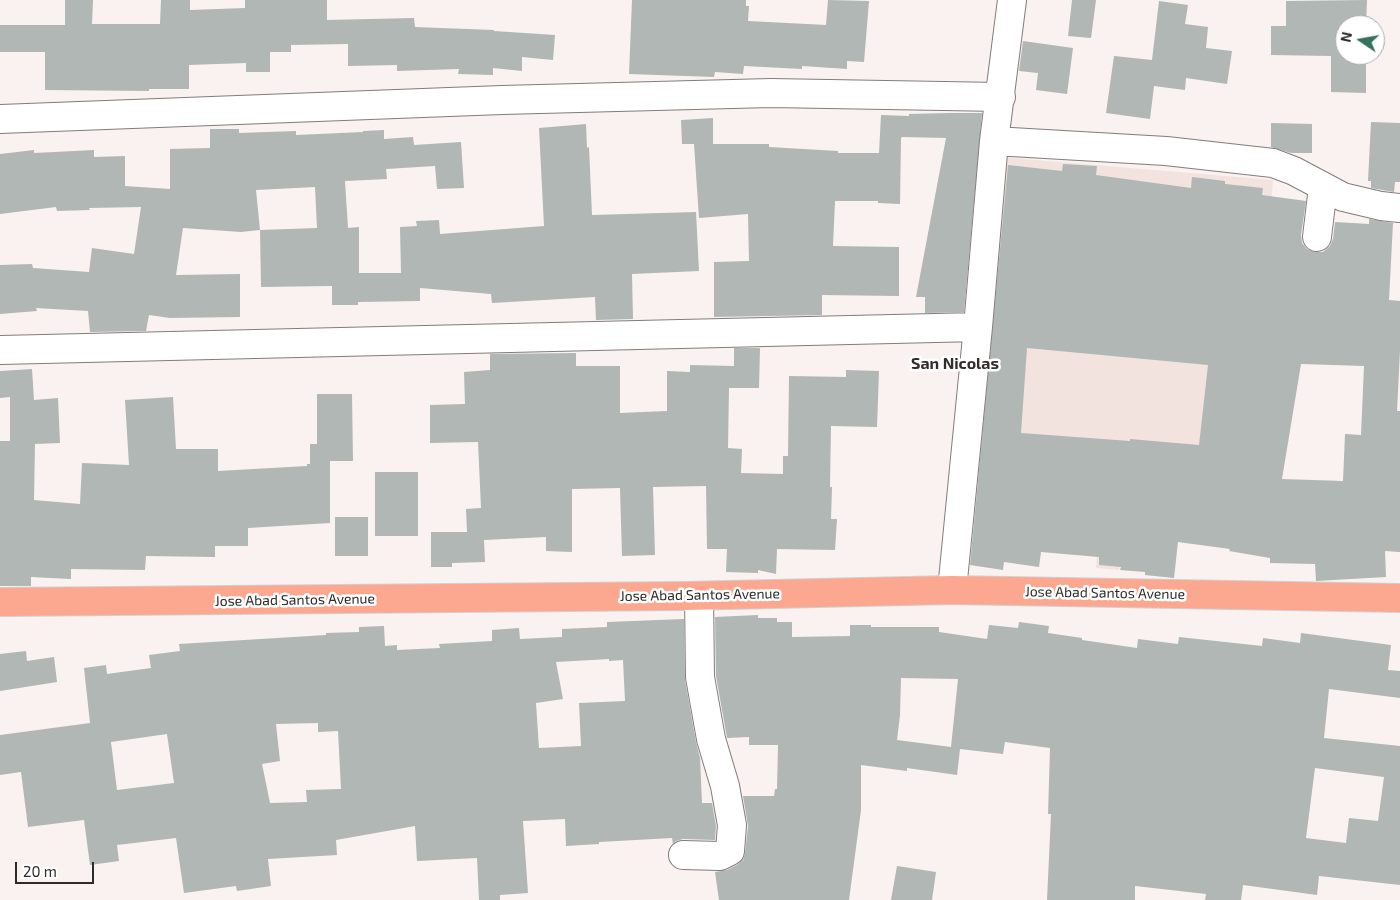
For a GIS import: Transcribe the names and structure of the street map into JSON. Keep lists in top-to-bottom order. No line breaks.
{"streets":{"highway":["Jose Abad Santos Avenue"]},"districts":["San Nicolas"],"scale_bar":"20 m","north":"left"}
